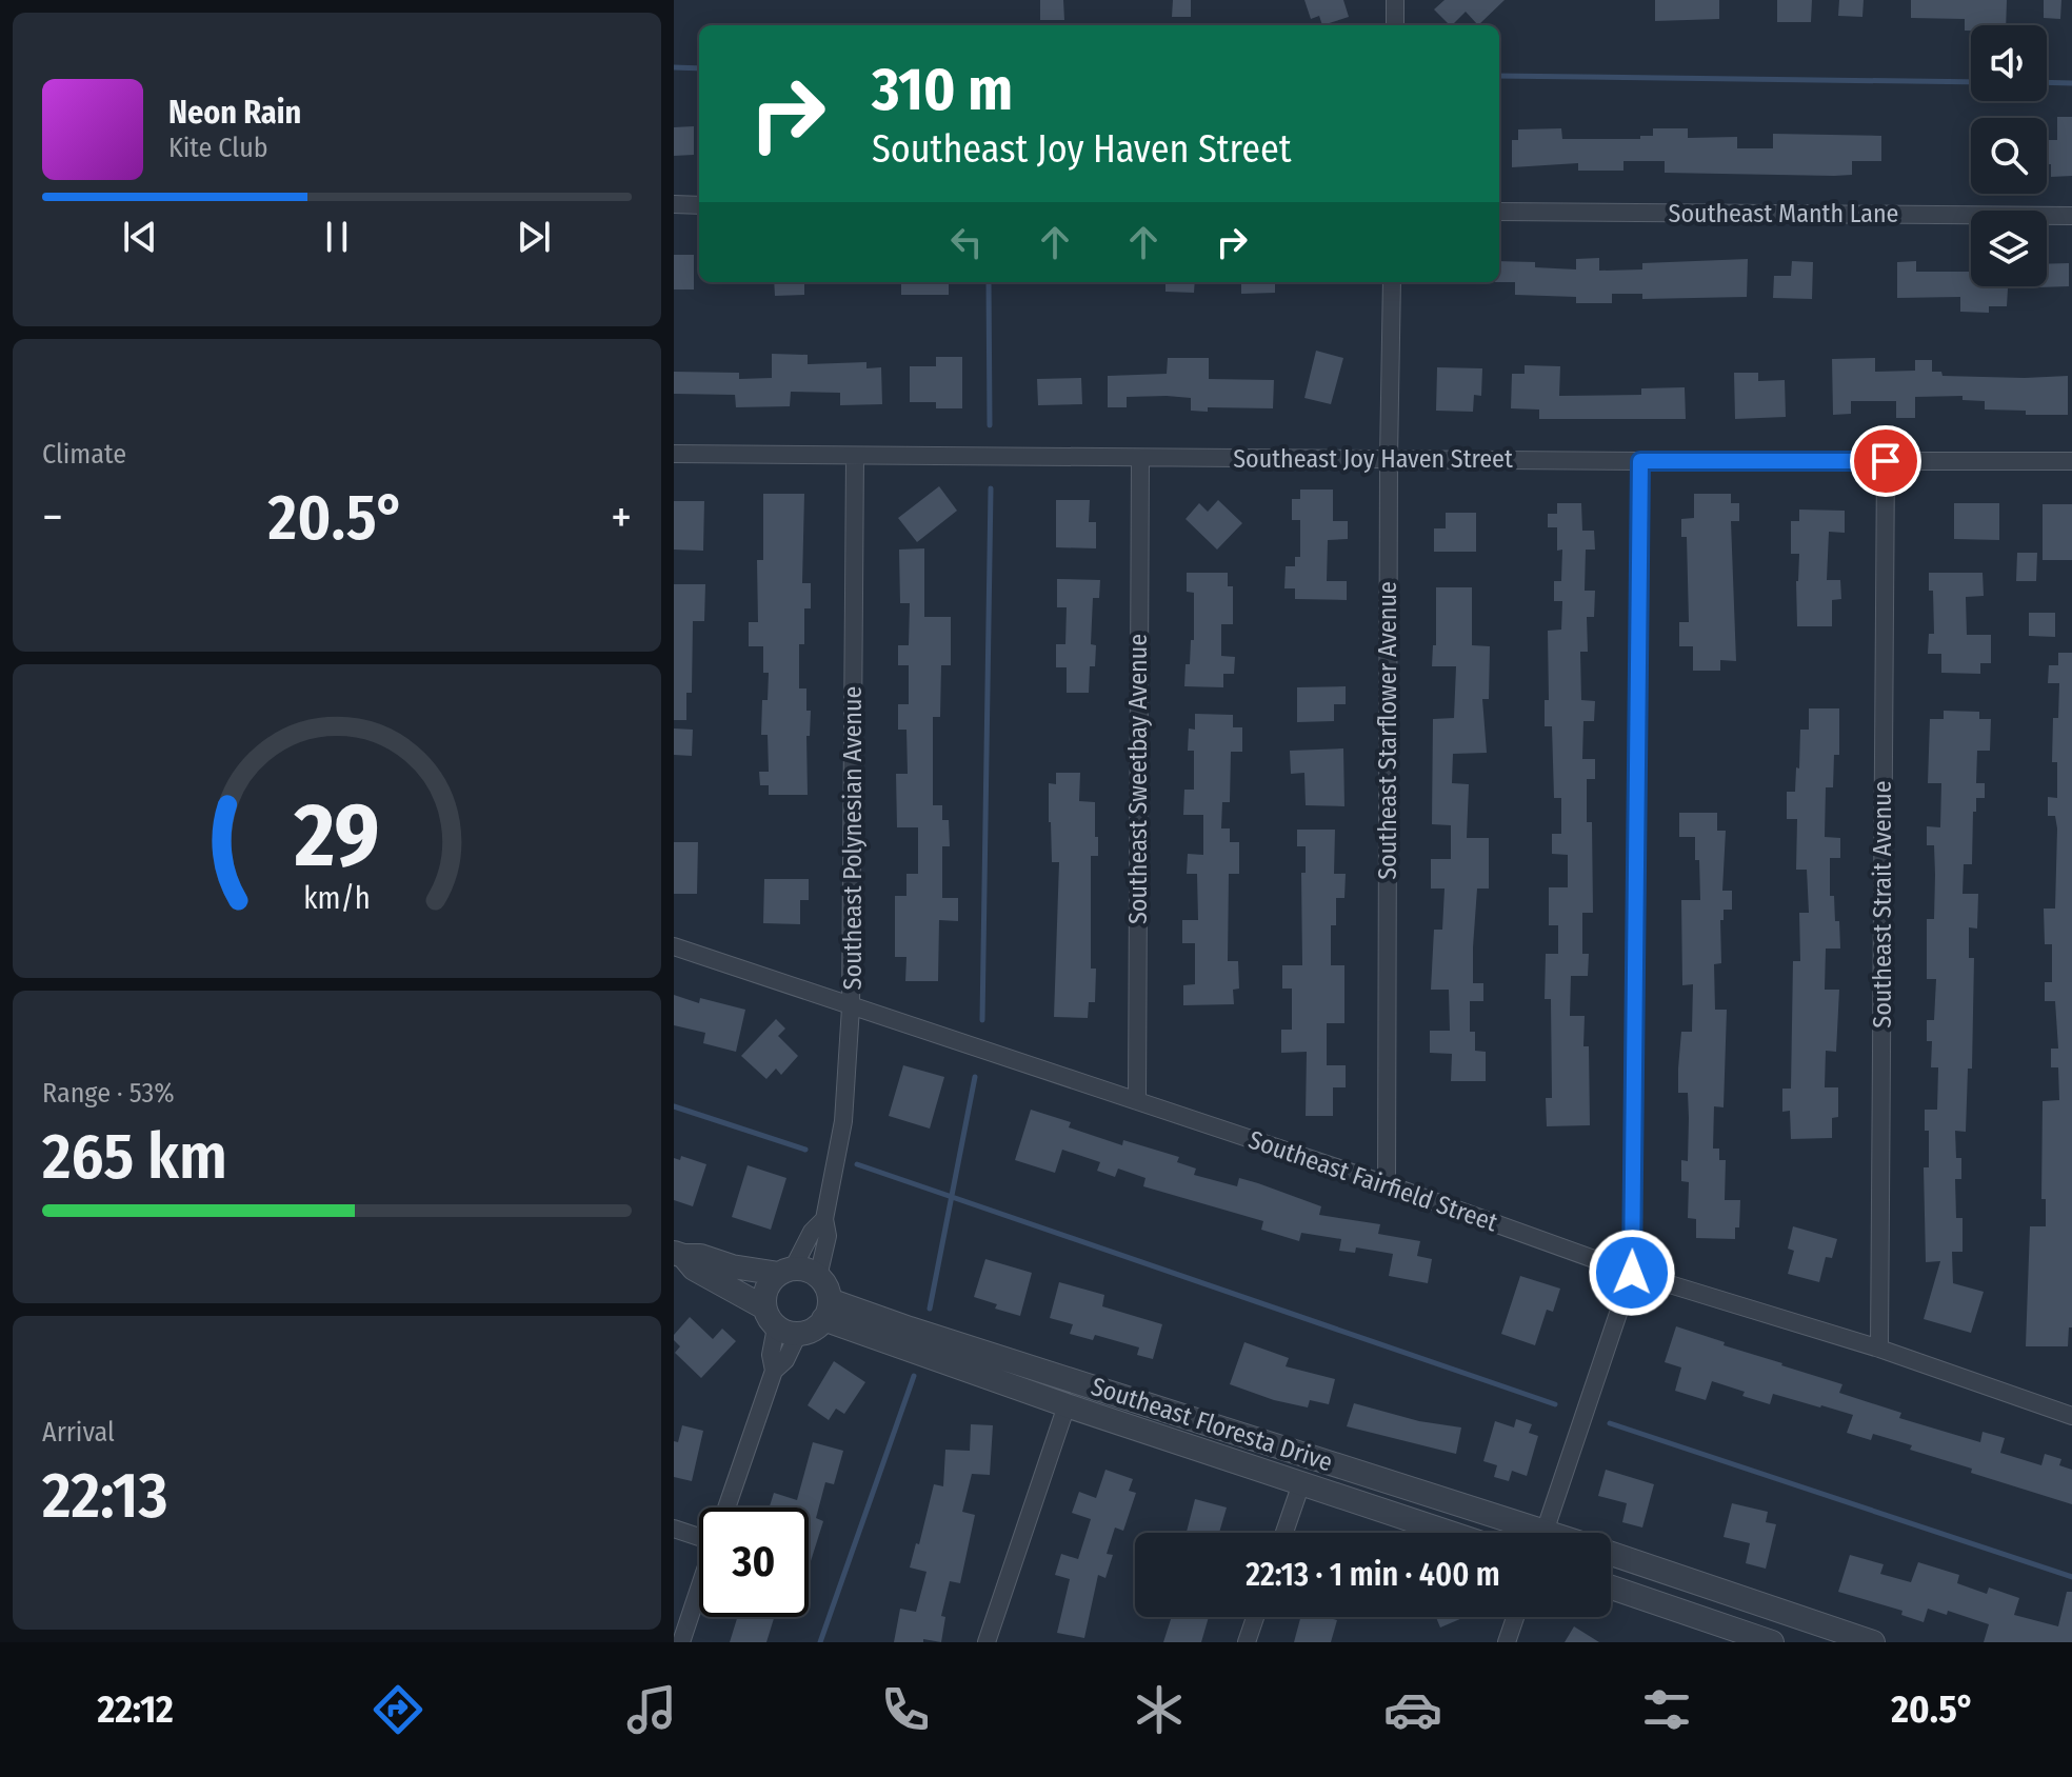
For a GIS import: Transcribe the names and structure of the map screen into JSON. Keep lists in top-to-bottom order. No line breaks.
{"streets":{"street":["Southeast Manth Lane","Southeast Joy Haven Street","Southeast Starflower Avenue","Southeast Sweetbay Avenue","Southeast Polynesian Avenue","Southeast Strait Avenue","Southeast Fairfield Street","Southeast Floresta Drive"]},"crossings":[["Southeast Joy Haven Street","Southeast Starflower Avenue"],["Southeast Joy Haven Street","Southeast Sweetbay Avenue"],["Southeast Joy Haven Street","Southeast Polynesian Avenue"],["Southeast Joy Haven Street","Southeast Strait Avenue"],["Southeast Starflower Avenue","Southeast Fairfield Street"],["Southeast Sweetbay Avenue","Southeast Fairfield Street"],["Southeast Polynesian Avenue","Southeast Fairfield Street"],["Southeast Polynesian Avenue","Southeast Floresta Drive"],["Southeast Strait Avenue","Southeast Fairfield Street"]],"page":{"turn":["310 m","Southeast Joy Haven Street"],"song":["Neon Rain","Kite Club"],"tile":["Climate",["Range · 53%","265 km"],["Arrival","22:13"]],"heat":["−","20.5°","+"],"limit":"30","trip":"22:13 · 1 min · 400 m","tabs":["22:12","20.5°"],"gauge":["29","km/h"]}}
